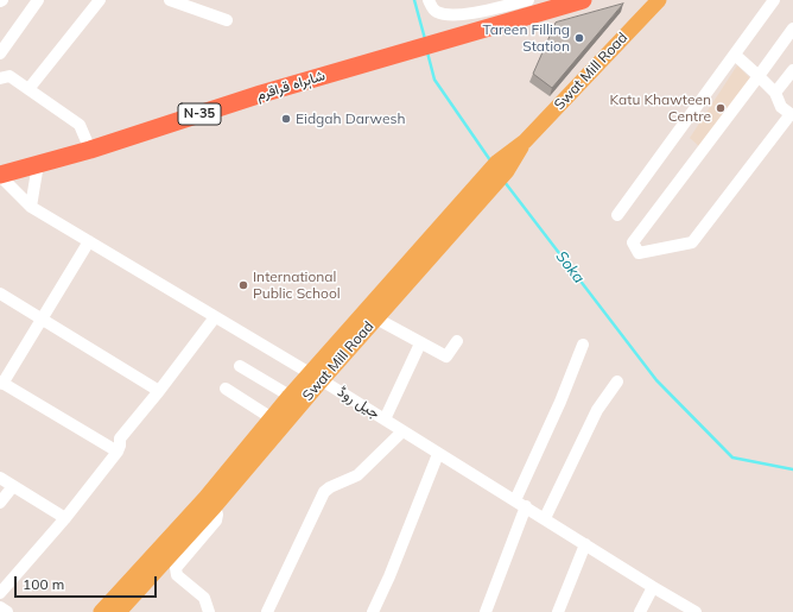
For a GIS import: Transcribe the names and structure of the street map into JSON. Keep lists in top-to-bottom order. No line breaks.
{"streets":{"highway":["شاہراہ قراقرم","N-35"],"main road":["Swat Mill Road"],"street":["جیل روڈ"]},"crossings":[["Swat Mill Road","جیل روڈ"],["شاہراہ قراقرم","جیل روڈ"]],"water":["Soka"],"places":["Tareen Filling Station","Katu Khawteen Centre","Eidgah Darwesh","International Public School"],"scale_bar":"100 m"}
